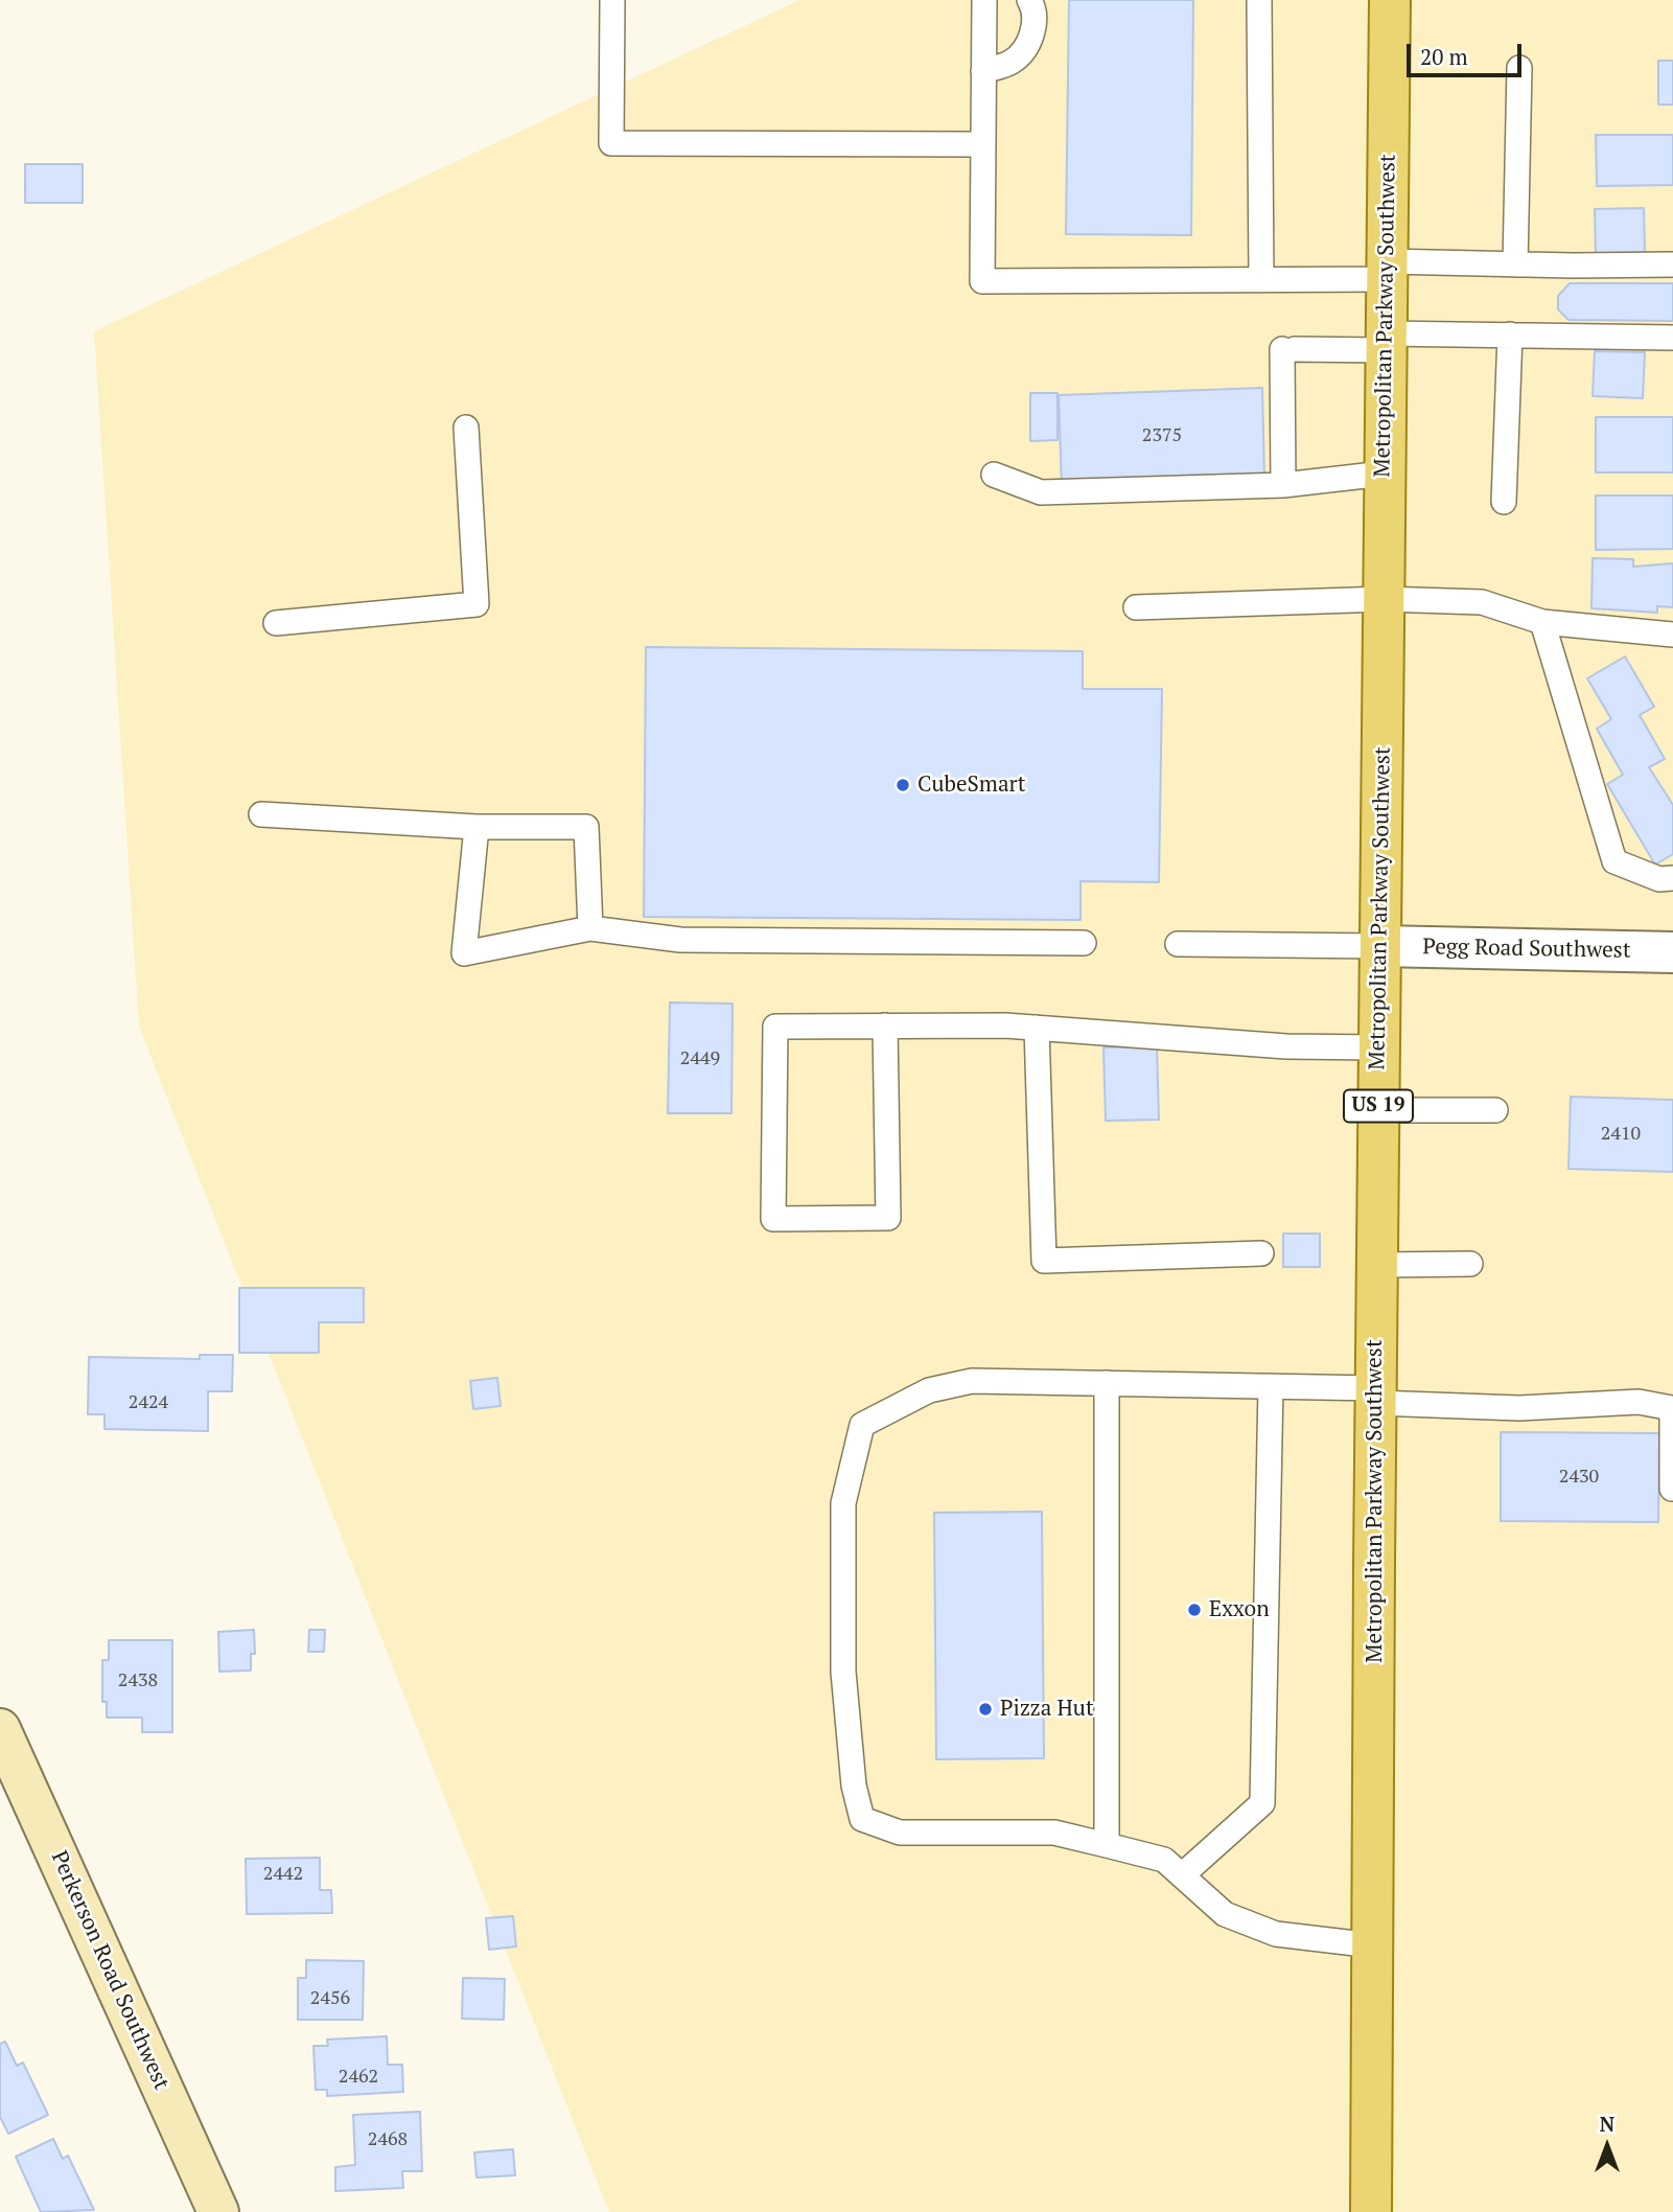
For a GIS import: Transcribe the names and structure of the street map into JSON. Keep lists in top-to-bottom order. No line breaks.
{"streets":{"main road":["Metropolitan Parkway Southwest","US 19"],"street":["Pegg Road Southwest","Perkerson Road Southwest"]},"crossings":[["Metropolitan Parkway Southwest","Pegg Road Southwest"]],"places":["CubeSmart","Exxon","Pizza Hut"],"house_numbers":["2375","2449","2410","2424","2430","2438","2442","2456","2462","2468"],"scale_bar":"20 m","north":"top"}
